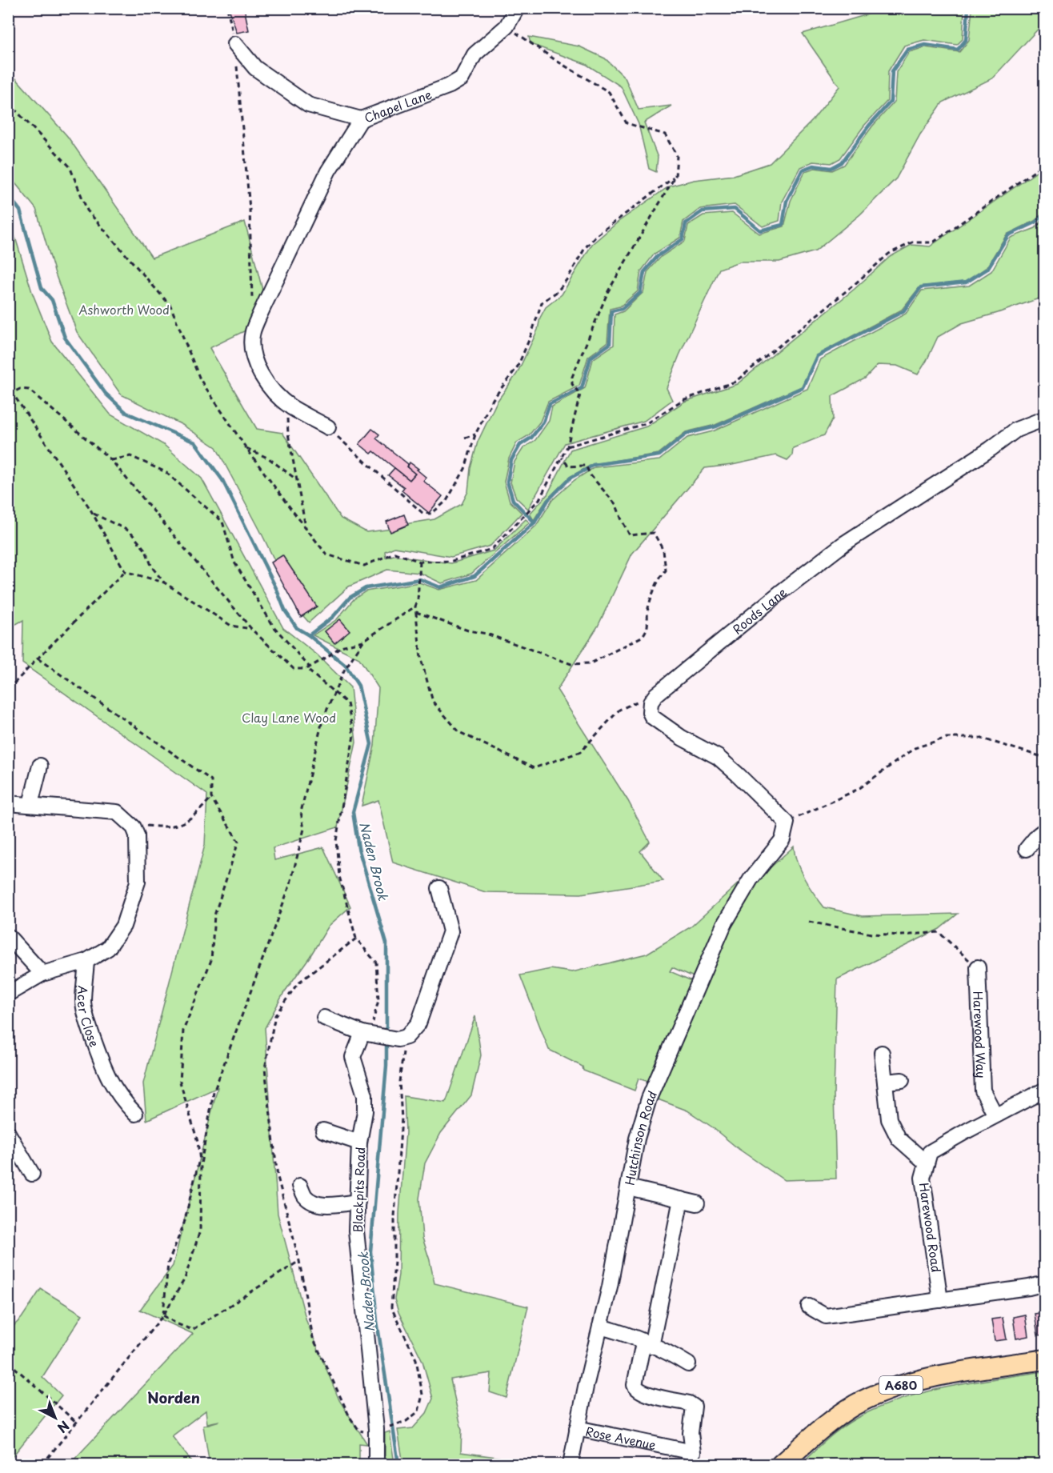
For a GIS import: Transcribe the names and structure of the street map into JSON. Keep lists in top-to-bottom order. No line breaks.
{"streets":{"main road":["A680"],"street":["Chapel Lane","Roods Lane","Acer Close","Harewood Way","Hutchinson Road","Blackpits Road","Harewood Road","Rose Avenue"]},"crossings":[["Hutchinson Road","Rose Avenue"]],"districts":["Norden"],"water":["Naden Brook"],"parks":["Ashworth Wood","Clay Lane Wood"],"north":"bottom right"}
